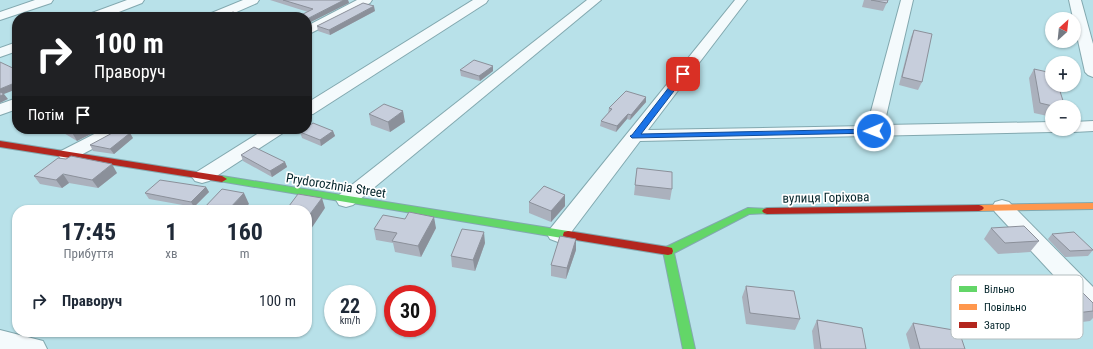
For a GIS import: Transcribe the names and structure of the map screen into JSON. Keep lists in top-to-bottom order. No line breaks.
{"streets":{"street":["Prydorozhnia Street","вулиця Горіхова"]},"crossings":[["Prydorozhnia Street","вулиця Горіхова"]],"legend":["Вільно","Повільно","Затор"],"north":"top right","page":{"map_buttons":["+","−"],"turn":["100 m","Праворуч"],"then":"Потім","eta":["17:45","Прибуття","1","хв","160","m"],"list":[{"name":"Праворуч","value":"100 m"}],"speed":"22 km/h","limit":"30"}}
